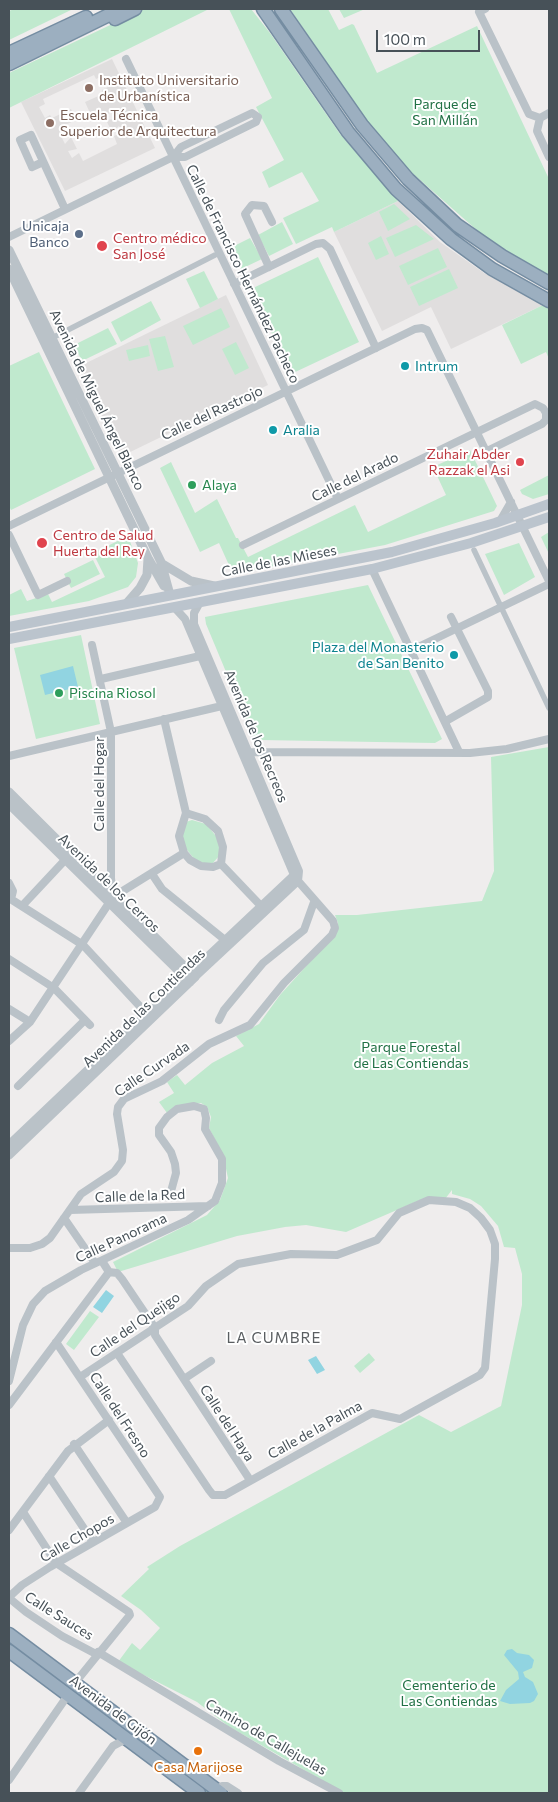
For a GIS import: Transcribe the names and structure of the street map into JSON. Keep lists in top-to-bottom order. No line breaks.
{"streets":{"highway":["Avenida de Gijón"],"main road":["Calle de las Mieses"],"street":["Calle de Francisco Hernández Pacheco","Avenida de Miguel Ángel Blanco","Calle del Rastrojo","Calle del Arado","Avenida de los Recreos","Calle del Hogar","Avenida de los Cerros","Avenida de las Contiendas","Calle Curvada","Calle de la Red","Calle Panorama","Calle del Quejigo","Calle del Fresno","Calle del Haya","Calle de la Palma","Calle Chopos","Calle Sauces","Camino de Callejuelas"]},"crossings":[["Calle de Francisco Hernández Pacheco","Calle del Rastrojo"],["Calle de Francisco Hernández Pacheco","Calle del Arado"],["Avenida de Miguel Ángel Blanco","Calle del Rastrojo"],["Avenida de Miguel Ángel Blanco","Calle de las Mieses"],["Calle del Rastrojo","Calle del Arado"],["Calle de las Mieses","Avenida de los Recreos"],["Avenida de los Recreos","Avenida de las Contiendas"],["Avenida de los Recreos","Calle Curvada"],["Calle del Hogar","Avenida de los Cerros"],["Avenida de los Cerros","Avenida de las Contiendas"],["Avenida de las Contiendas","Calle Curvada"],["Calle Curvada","Calle de la Red"],["Calle de la Red","Calle Panorama"],["Calle Panorama","Calle del Haya"],["Calle del Quejigo","Calle del Fresno"],["Calle del Quejigo","Calle del Haya"],["Calle del Quejigo","Calle de la Palma"],["Calle del Fresno","Calle Chopos"],["Calle del Haya","Calle de la Palma"],["Calle Chopos","Calle Sauces"],["Calle Sauces","Camino de Callejuelas"]],"districts":["LA CUMBRE"],"parks":["Parque de San Millán","Parque Forestal de Las Contiendas","Cementerio de Las Contiendas"],"places":["Instituto Universitario de Urbanística","Escuela Técnica Superior de Arquitectura","Unicaja Banco","Centro médico San José","Intrum","Aralia","Zuhair Abder Razzak el Asi","Alaya","Centro de Salud Huerta del Rey","Plaza del Monasterio de San Benito","Piscina Riosol","Casa Marijose"],"scale_bar":"100 m"}
